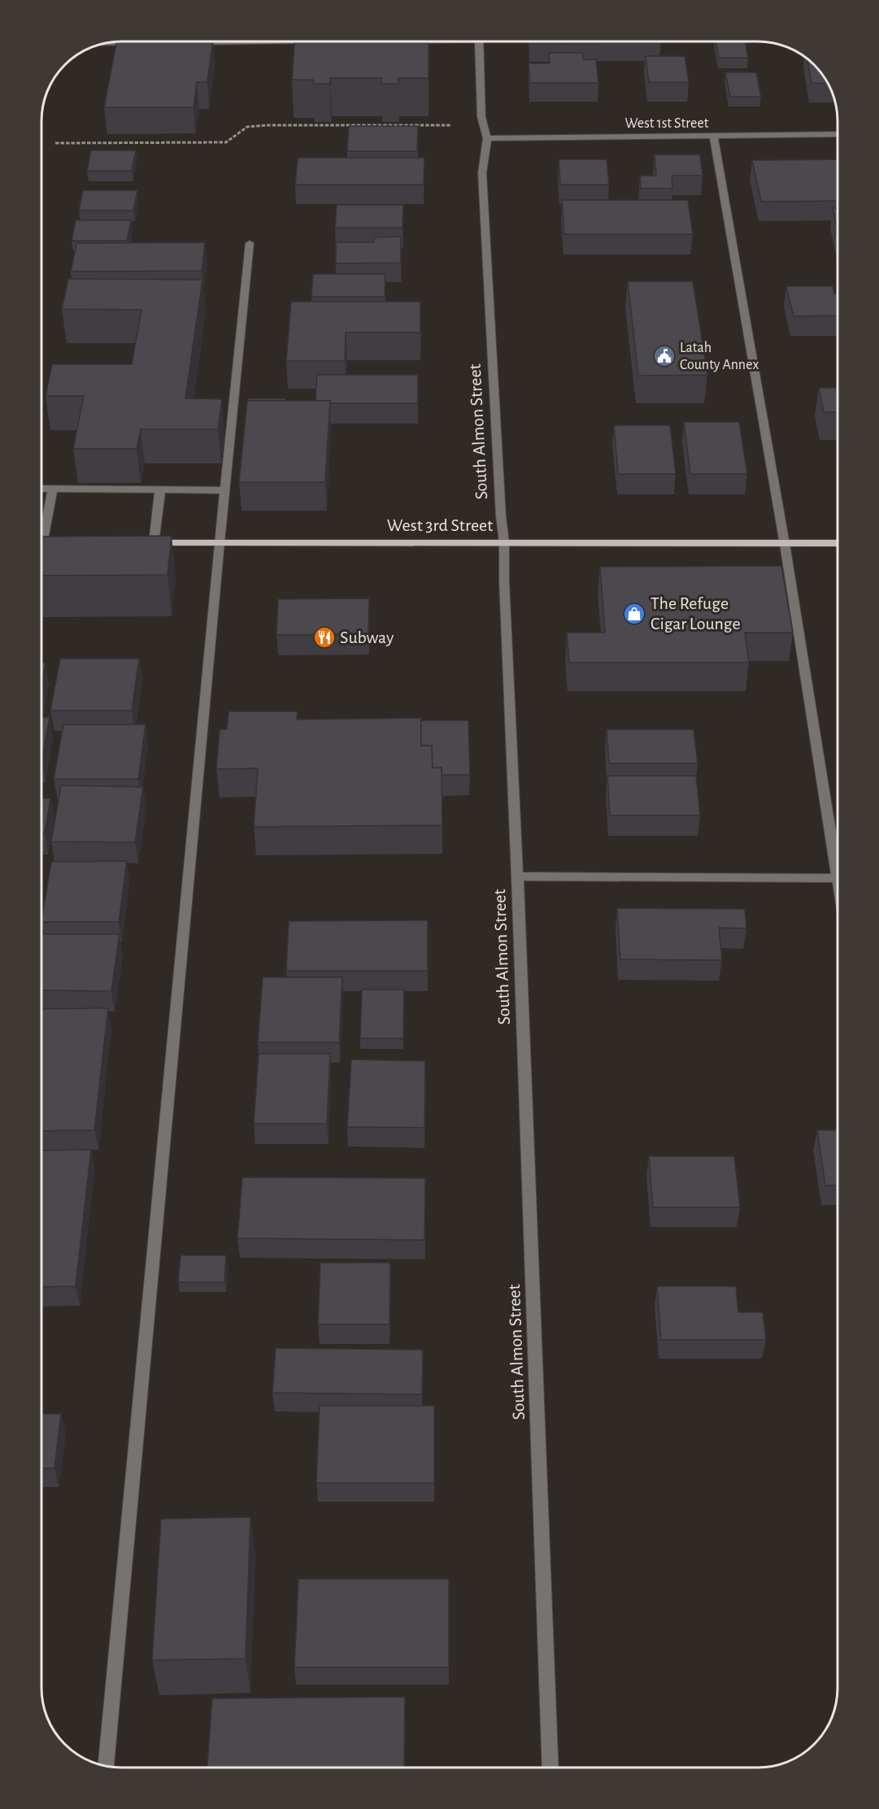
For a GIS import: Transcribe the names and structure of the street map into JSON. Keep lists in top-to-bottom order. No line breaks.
{"streets":{"main road":["West 3rd Street"],"street":["West 1st Street","South Almon Street"]},"crossings":[["West 1st Street","South Almon Street"],["South Almon Street","West 3rd Street"]],"places":{"public building":["Latah County Annex"],"shop":["The Refuge Cigar Lounge"],"restaurant":["Subway"]}}
